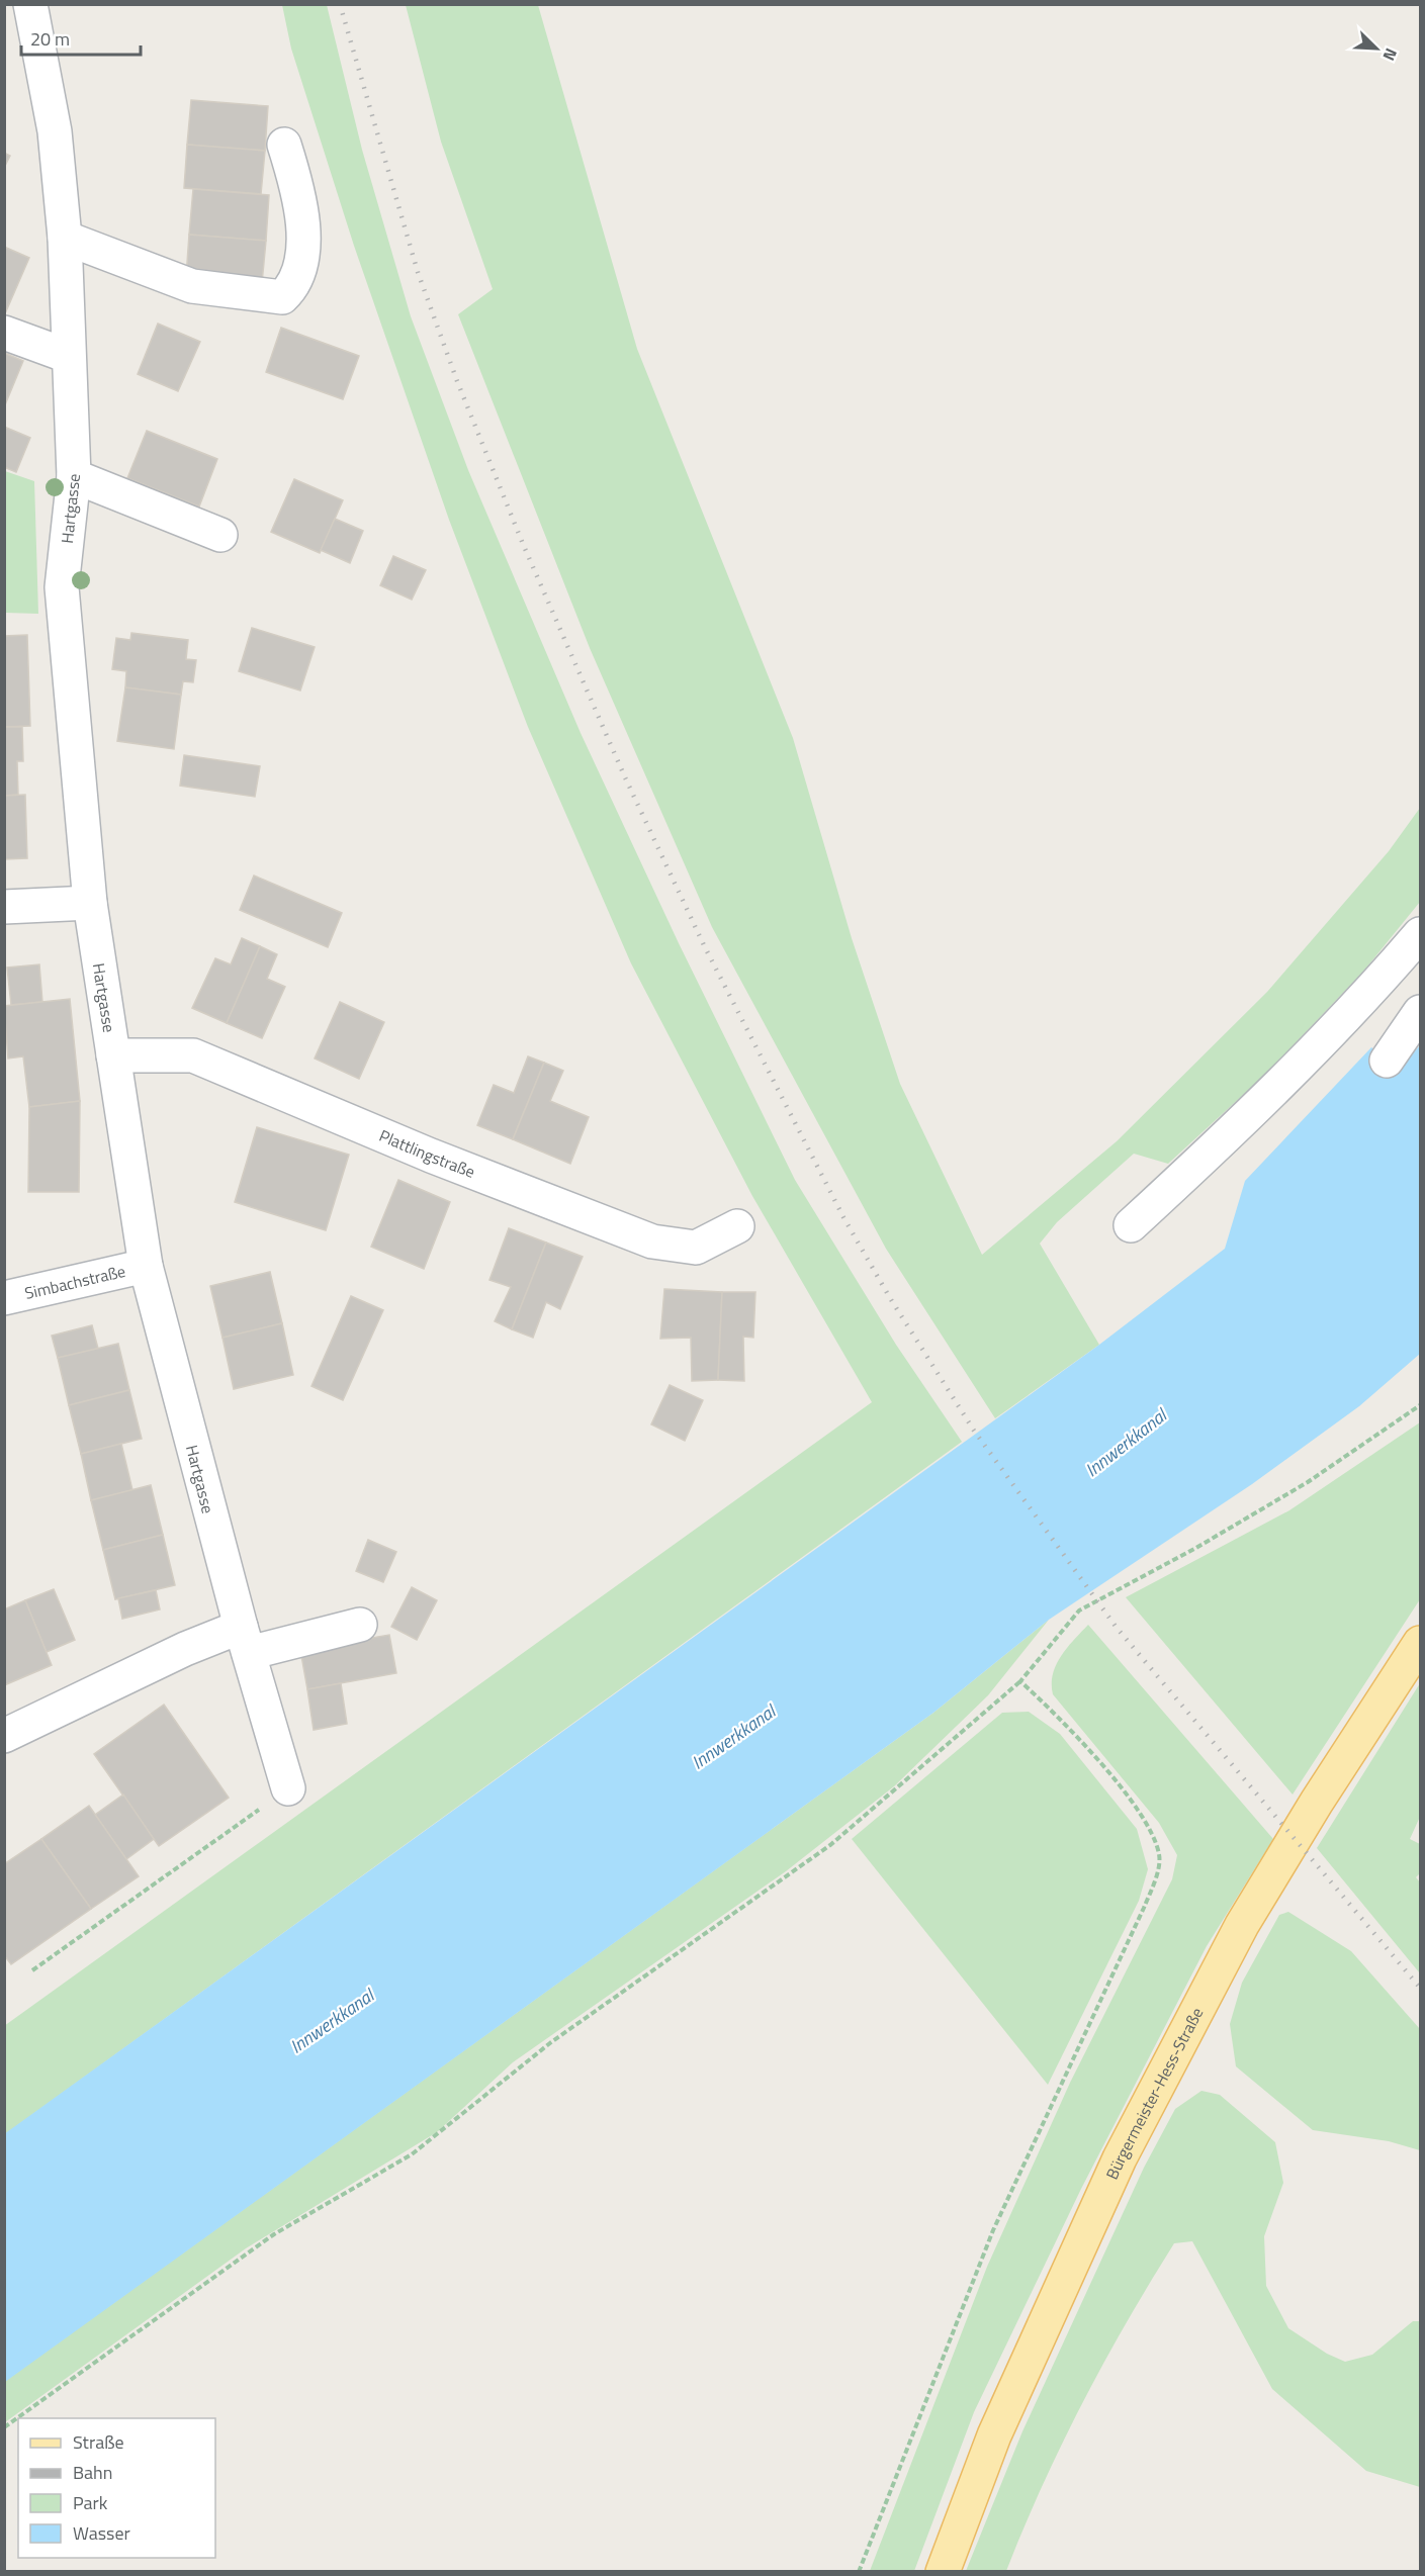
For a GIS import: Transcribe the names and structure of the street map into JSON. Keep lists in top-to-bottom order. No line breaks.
{"streets":{"main road":["Bürgermeister-Hess-Straße"],"street":["Hartgasse","Plattlingstraße","Simbachstraße"]},"crossings":[["Hartgasse","Plattlingstraße"],["Hartgasse","Simbachstraße"]],"water":["Innwerkkanal"],"legend":["Straße","Bahn","Park","Wasser"],"scale_bar":"20 m","north":"bottom right"}
